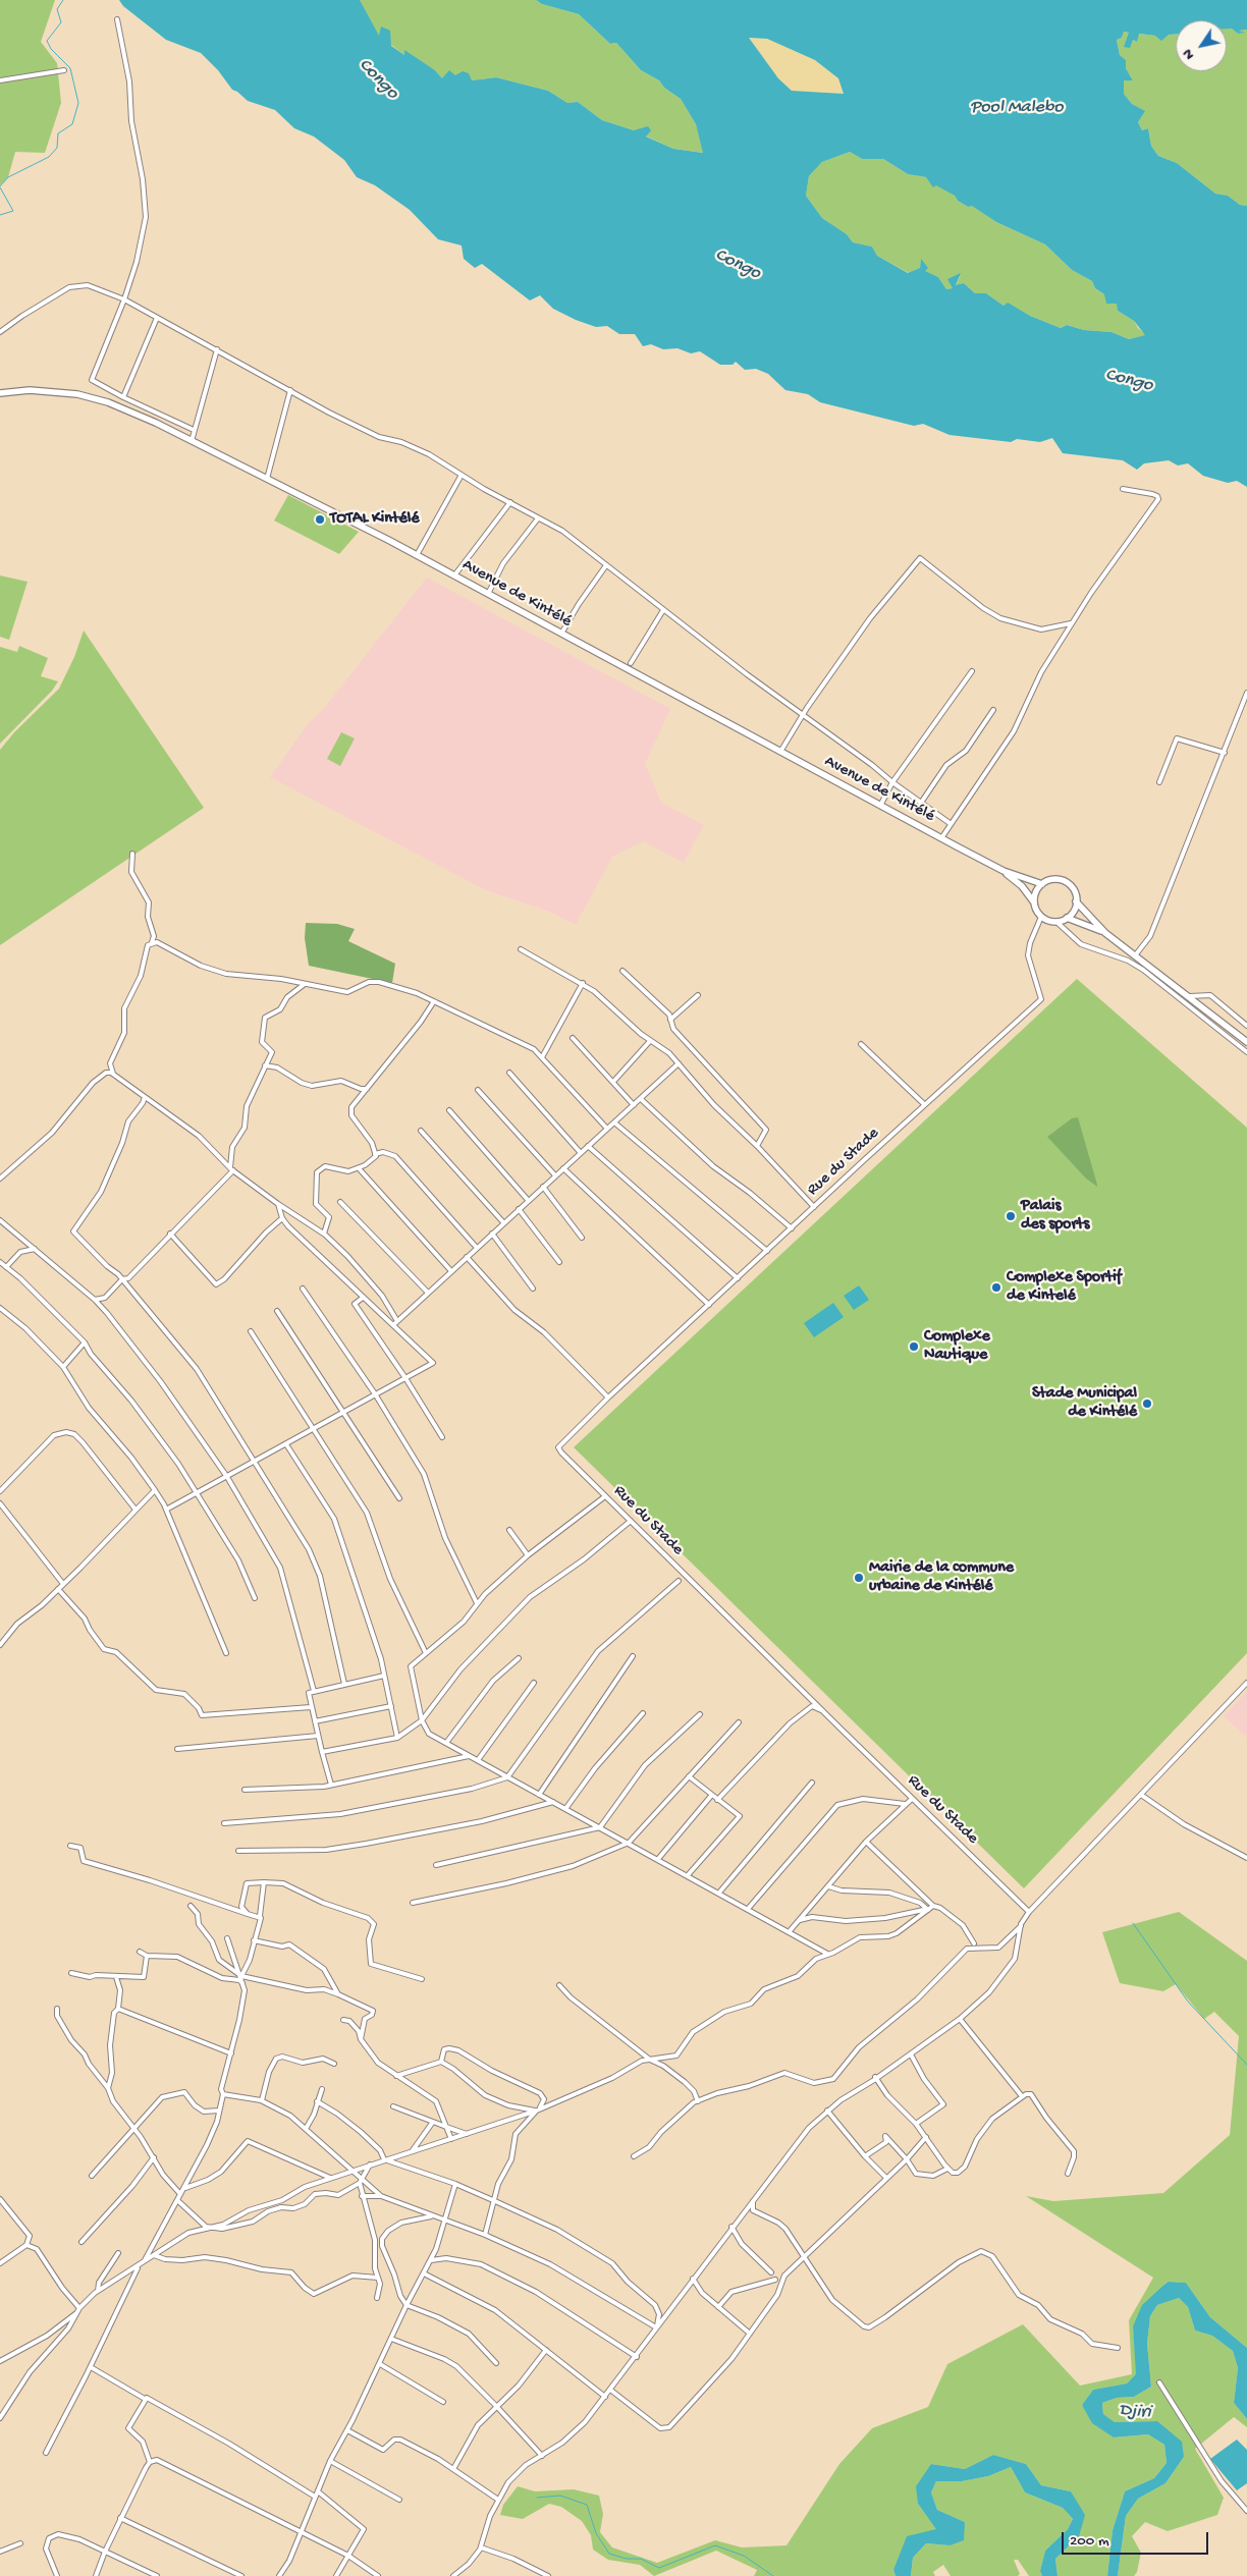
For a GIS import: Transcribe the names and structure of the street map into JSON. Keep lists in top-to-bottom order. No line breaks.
{"streets":{"main road":["Avenue de Kintélé"],"street":["Rue du Stade"]},"crossings":[["Avenue de Kintélé","Rue du Stade"]],"water":["Congo","Pool Malebo","Djiri"],"places":["TOTAL Kintélé","Palais des sports","Complexe Sportif de Kintelé","Complexe Nautique","Stade Municipal de Kintélé","Mairie de la commune urbaine de Kintélé"],"scale_bar":"200 m","north":"bottom left"}
